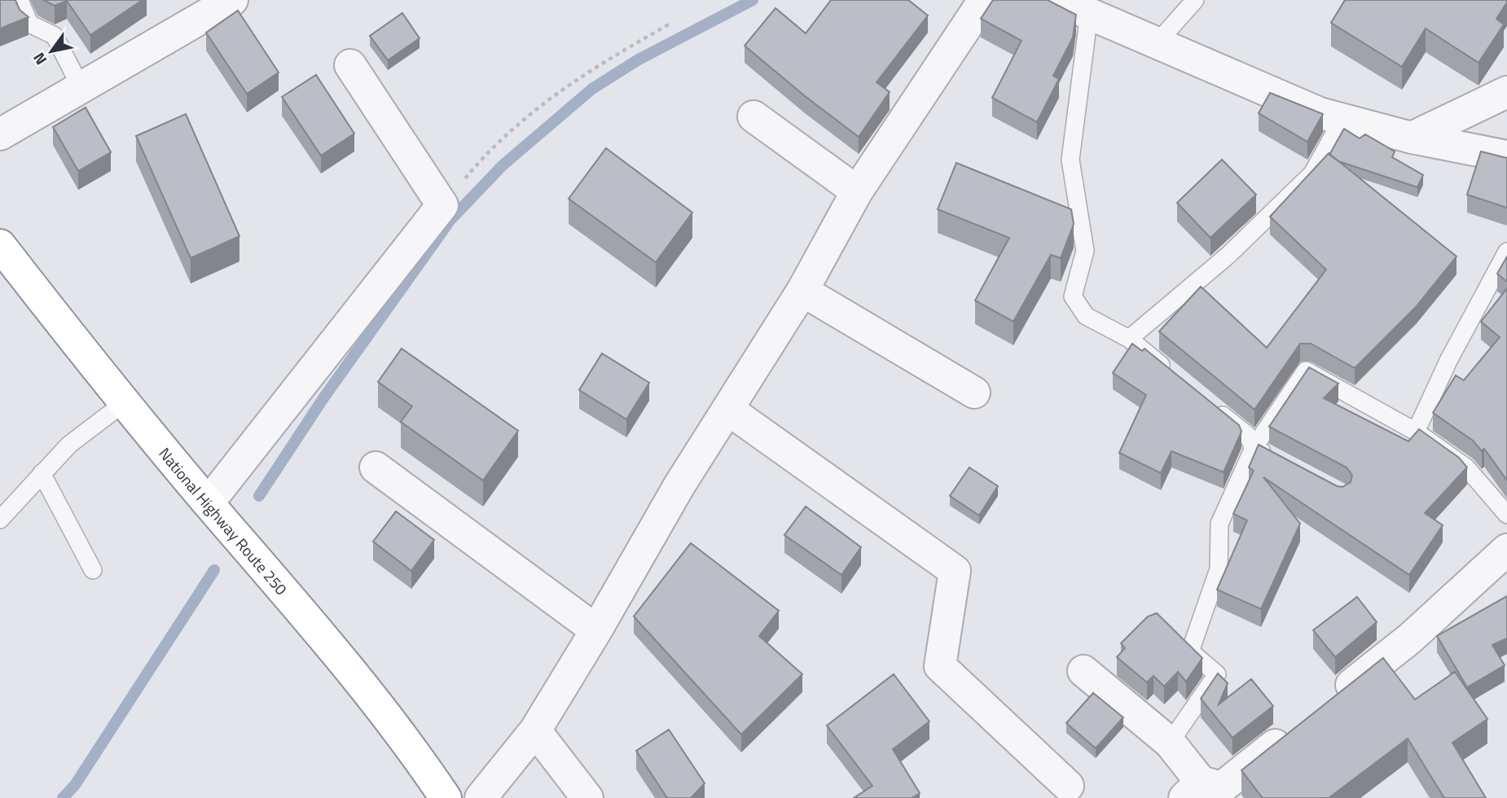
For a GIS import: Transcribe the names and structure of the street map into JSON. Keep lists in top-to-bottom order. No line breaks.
{"streets":{"highway":["National Highway Route 250"]},"north":"bottom left"}
